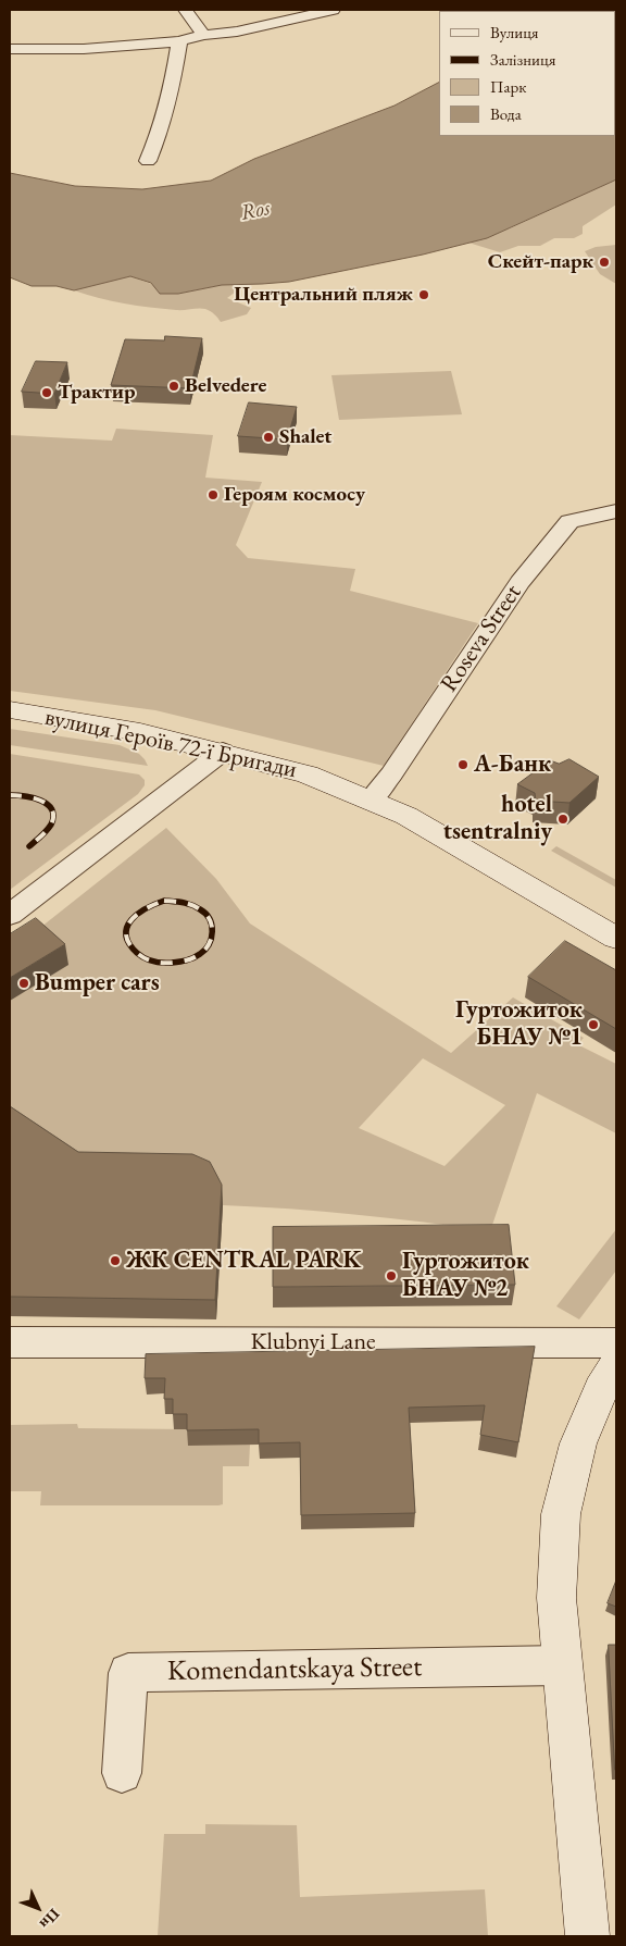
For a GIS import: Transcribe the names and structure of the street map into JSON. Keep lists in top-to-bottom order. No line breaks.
{"streets":{"main road":["вулиця Героїв 72-ї Бригади"],"street":["Roseva Street","Klubnyi Lane","Komendantskaya Street"]},"crossings":[["Roseva Street","вулиця Героїв 72-ї Бригади"]],"water":["Ros"],"places":["Скейт-парк","Центральний пляж","Belvedere","Трактир","Shalet","Героям космосу","А-Банк","hotel tsentralniy","Bumper cars","Гуртожиток БНАУ №1","ЖК CENTRAL PARK","Гуртожиток БНАУ №2"],"legend":["Вулиця","Залізниця","Парк","Вода"],"north":"bottom right"}
